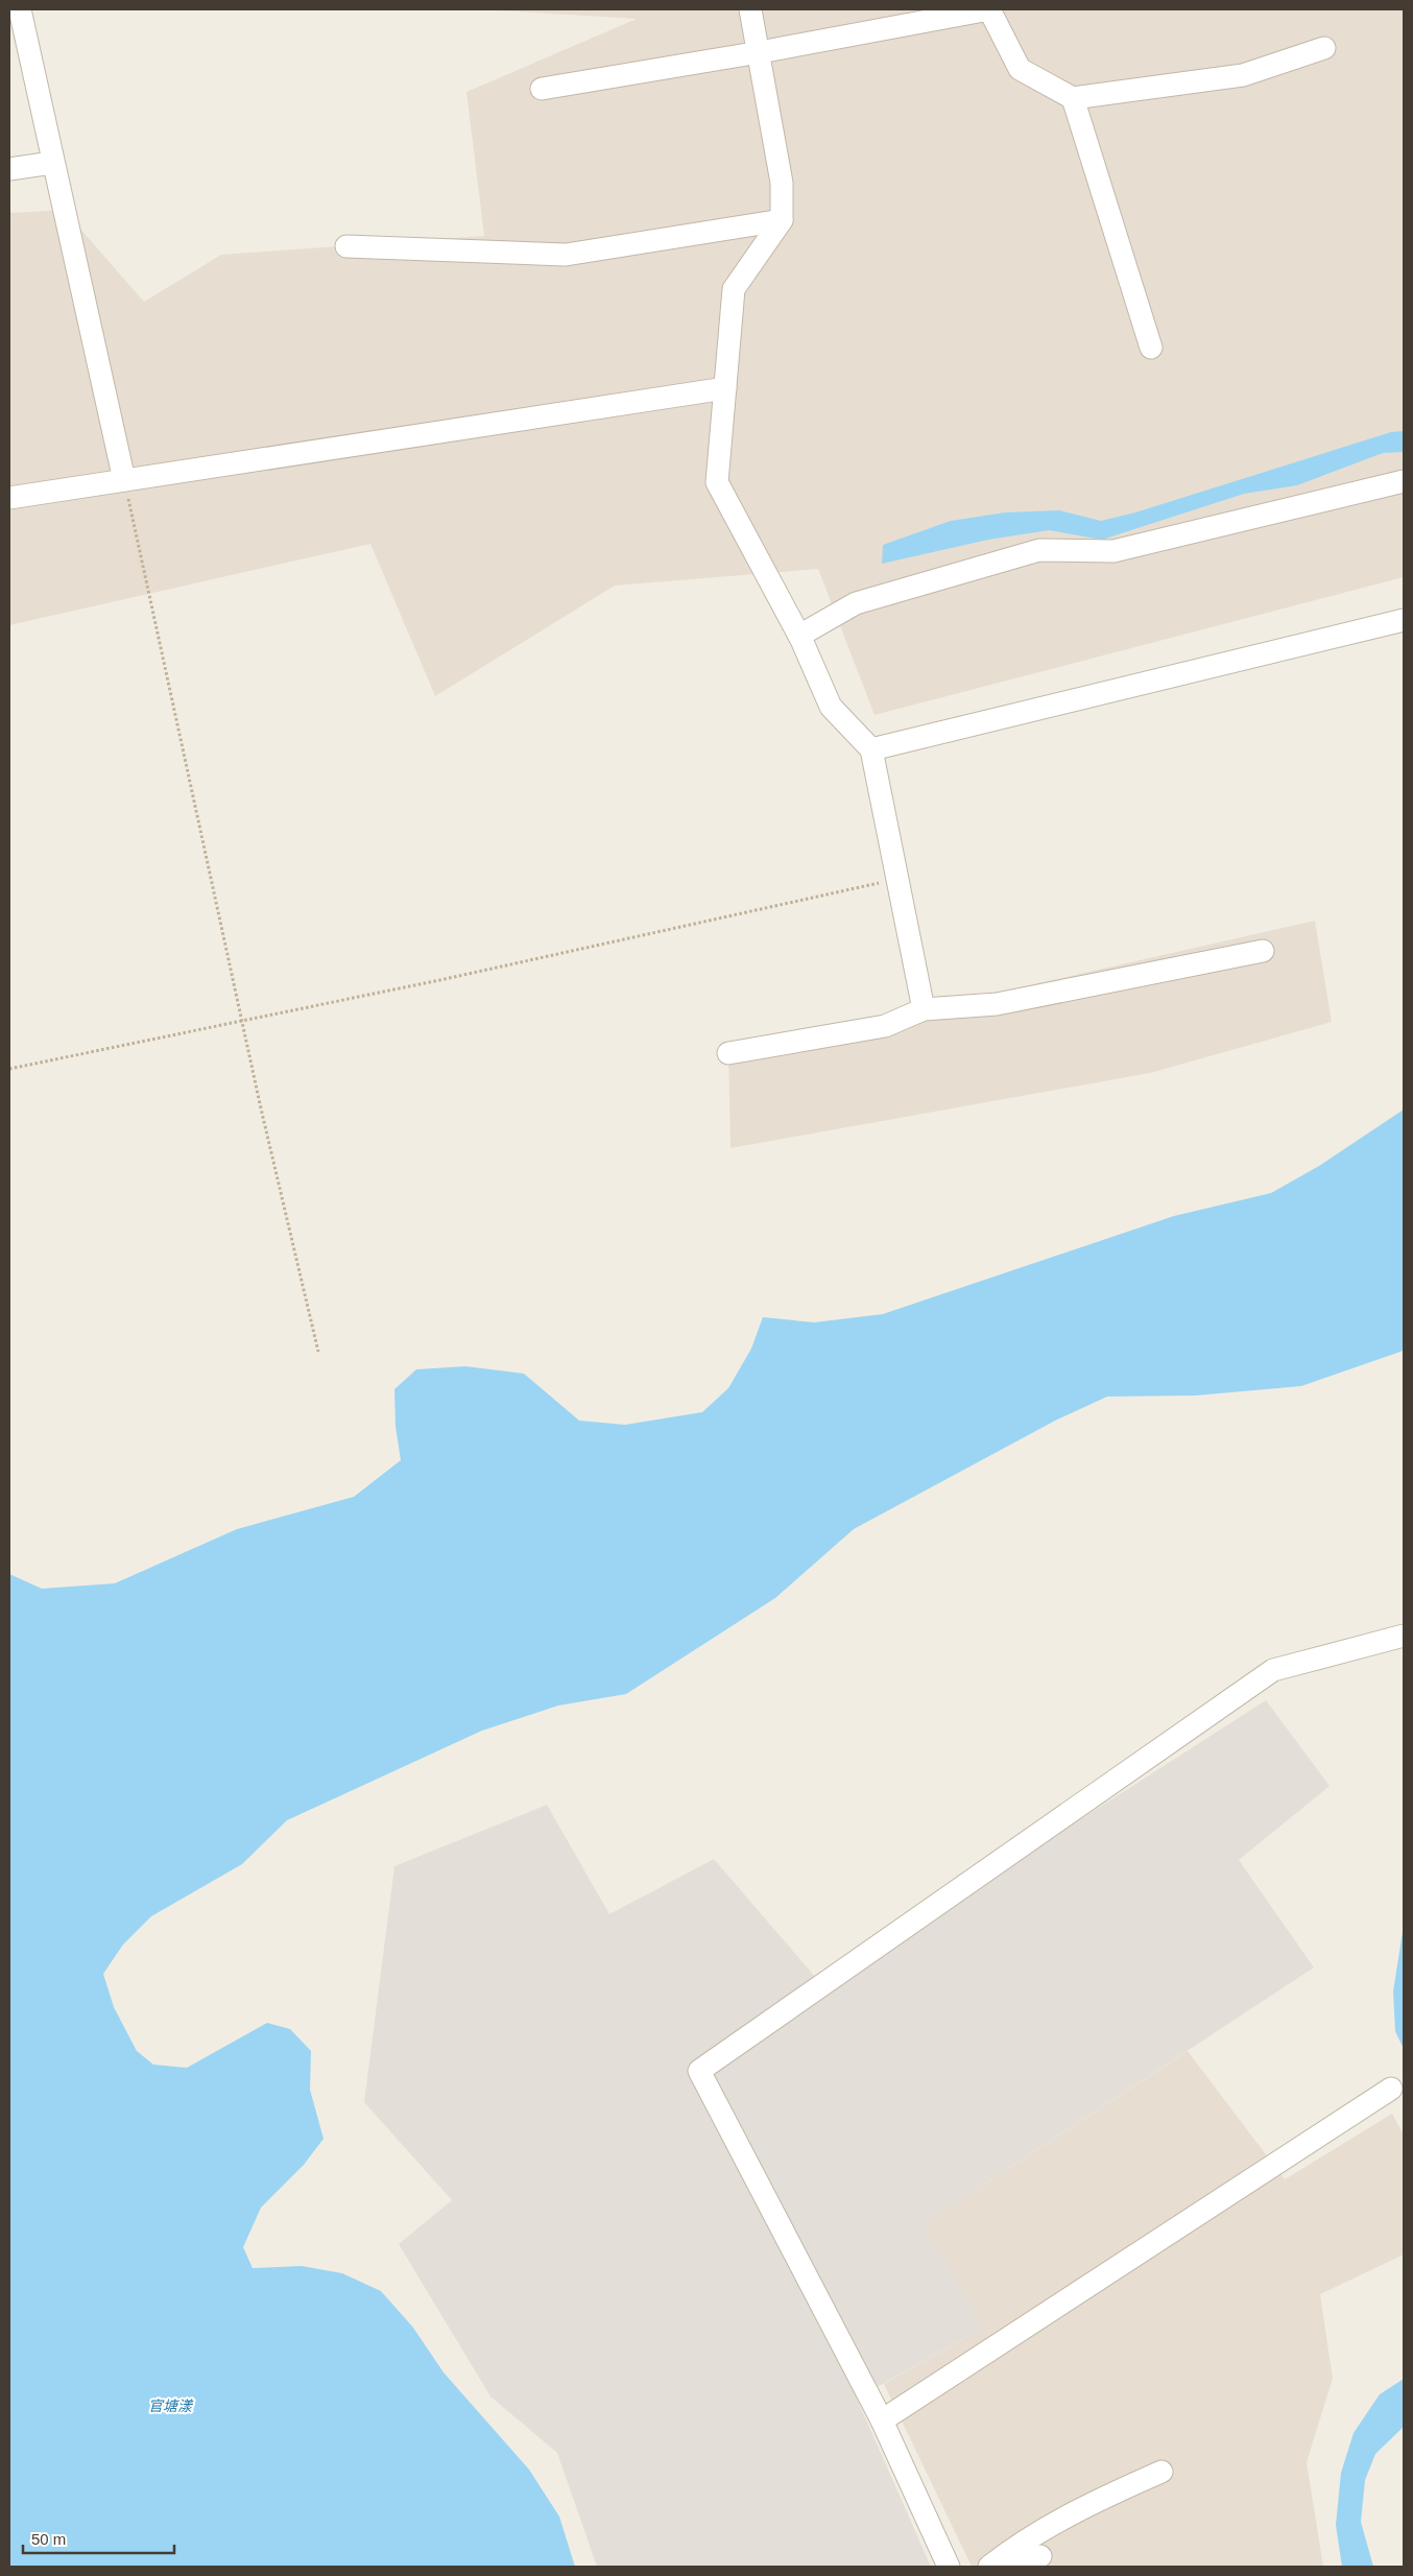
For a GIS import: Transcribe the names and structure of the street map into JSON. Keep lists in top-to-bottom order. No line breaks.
{"water":["官塘漾"],"scale_bar":"50 m"}
